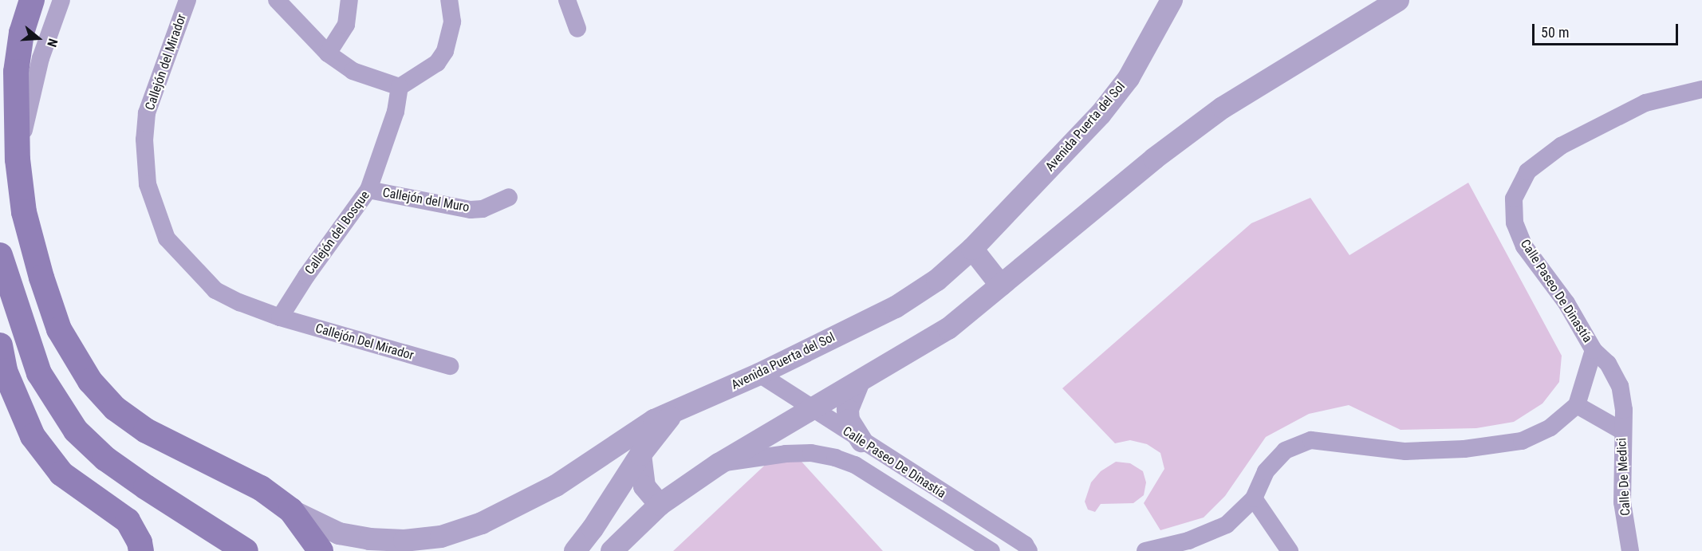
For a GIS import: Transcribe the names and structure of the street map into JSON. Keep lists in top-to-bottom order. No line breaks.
{"streets":{"street":["Callejón del Mirador","Avenida Puerta del Sol","Callejón del Muro","Callejón del Bosque","Calle Paseo De Dinastía","Callejón Del Mirador","Calle De Medici"]},"crossings":[["Callejón del Mirador","Callejón del Bosque"],["Callejón del Mirador","Callejón Del Mirador"],["Avenida Puerta del Sol","Calle Paseo De Dinastía"],["Callejón del Muro","Callejón del Bosque"],["Callejón del Bosque","Callejón Del Mirador"],["Calle Paseo De Dinastía","Calle De Medici"]],"scale_bar":"50 m","north":"right"}
